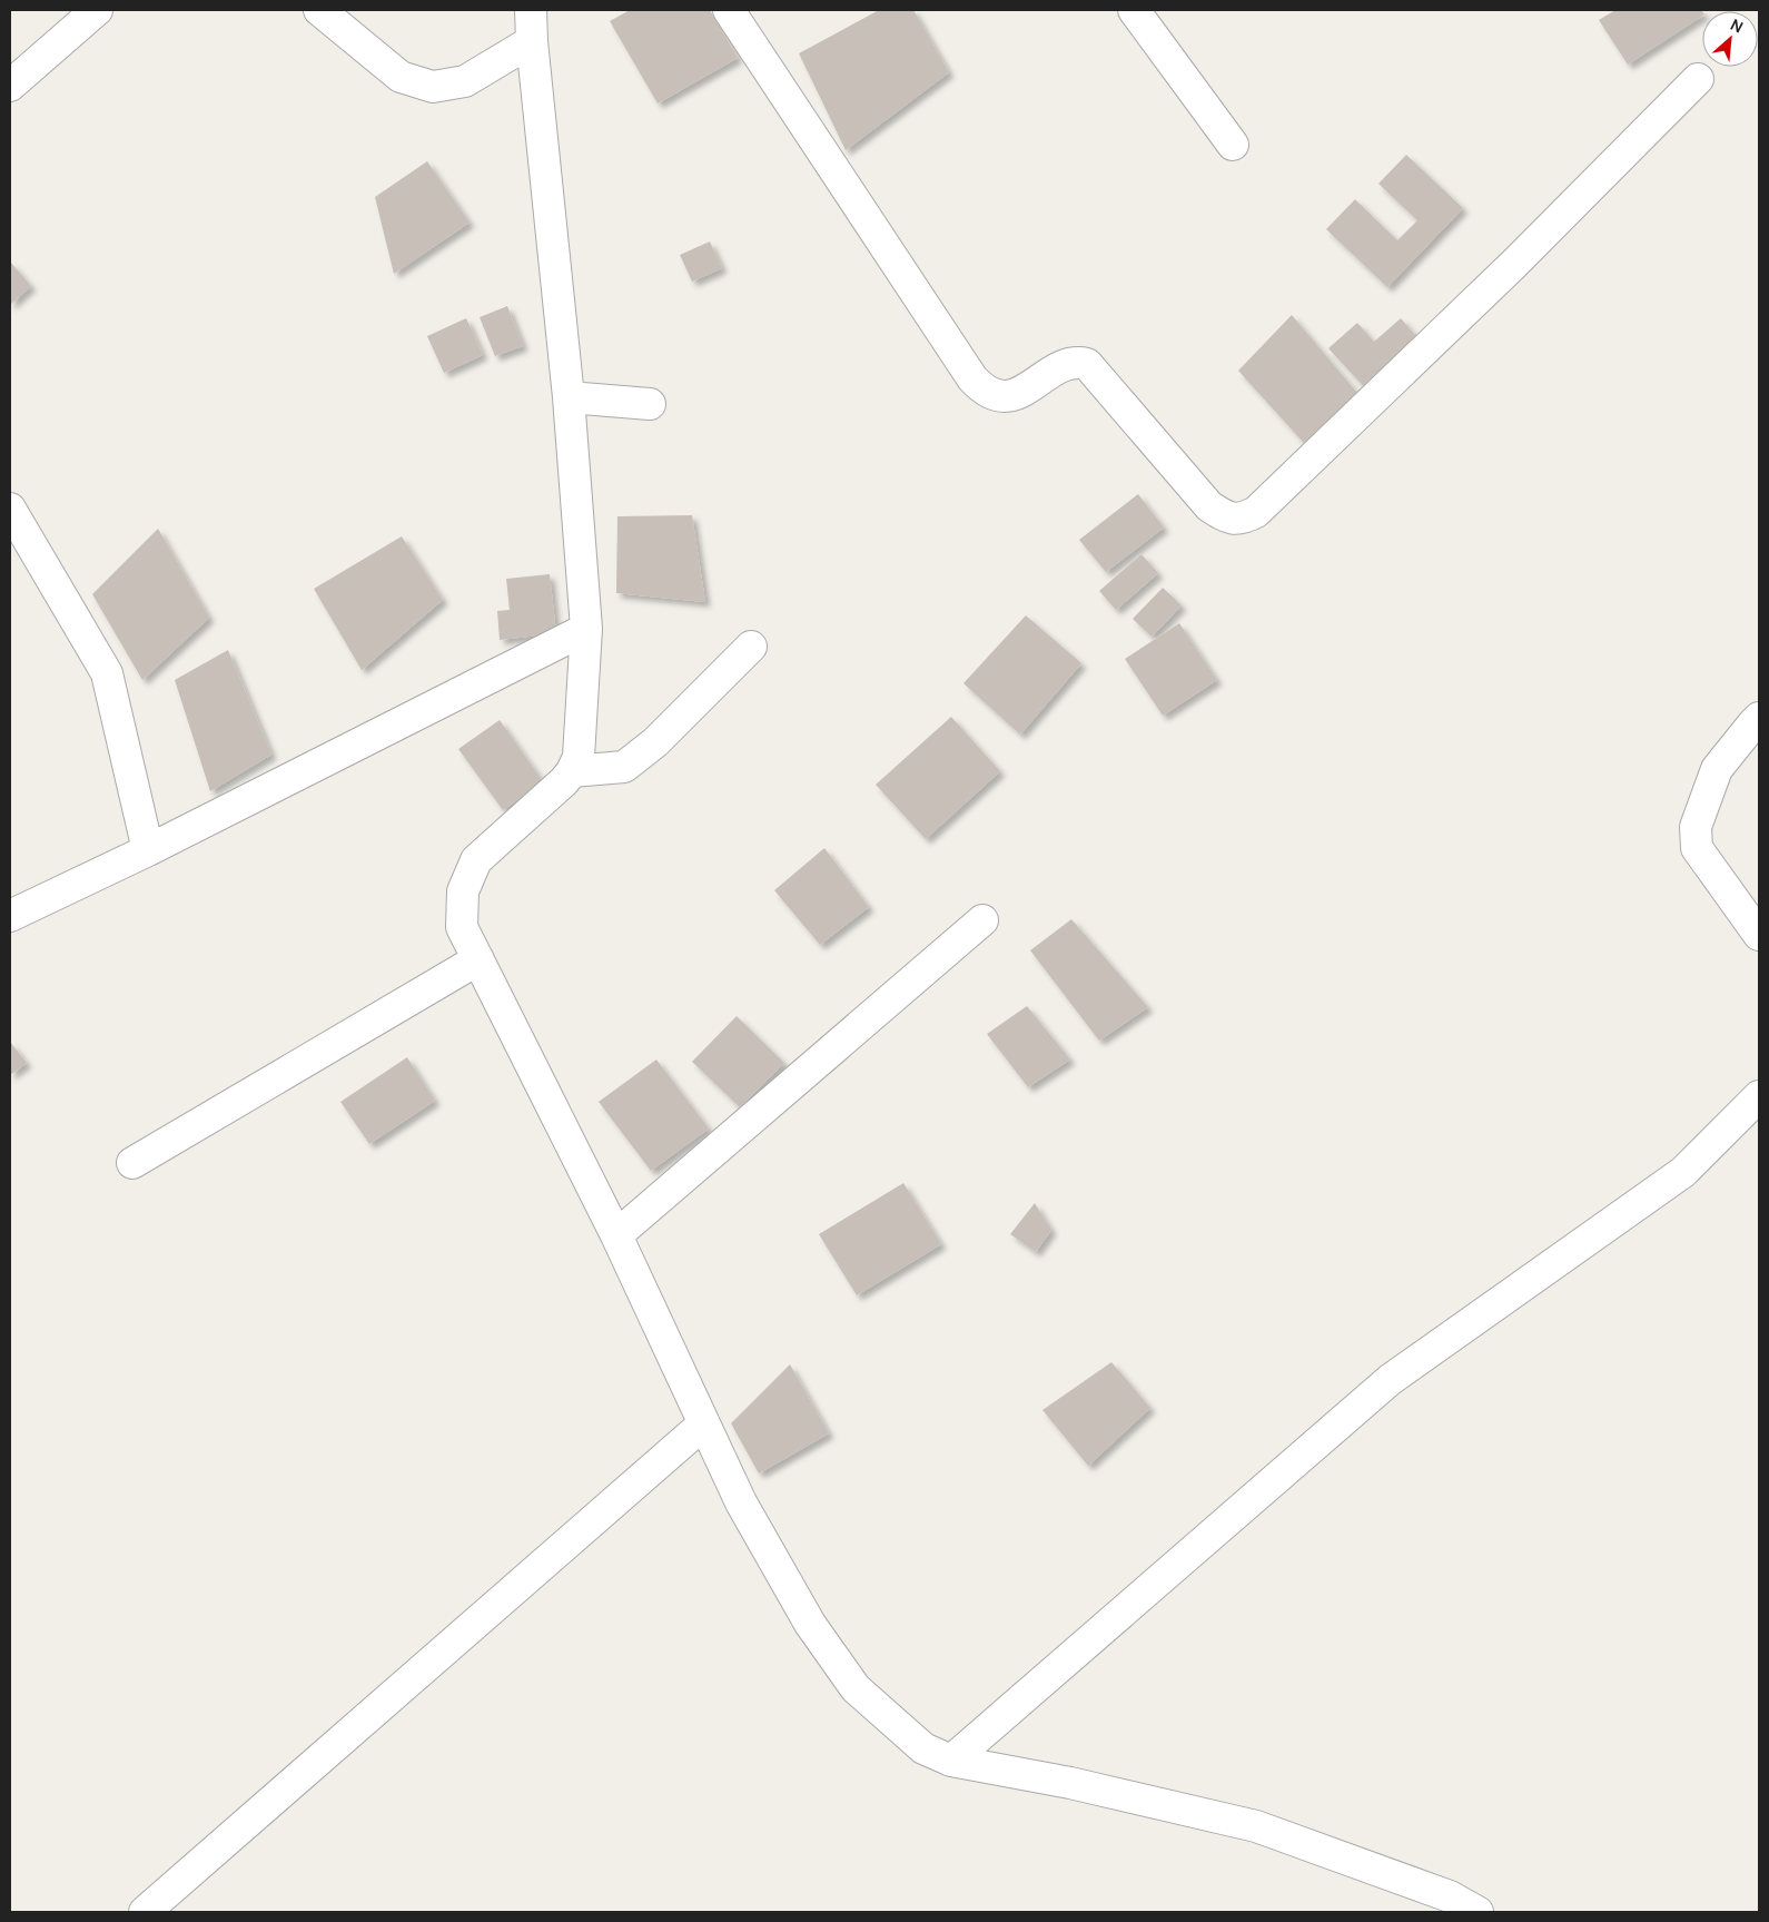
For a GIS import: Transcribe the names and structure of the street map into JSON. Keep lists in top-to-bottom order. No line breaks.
{"north":"top right"}
